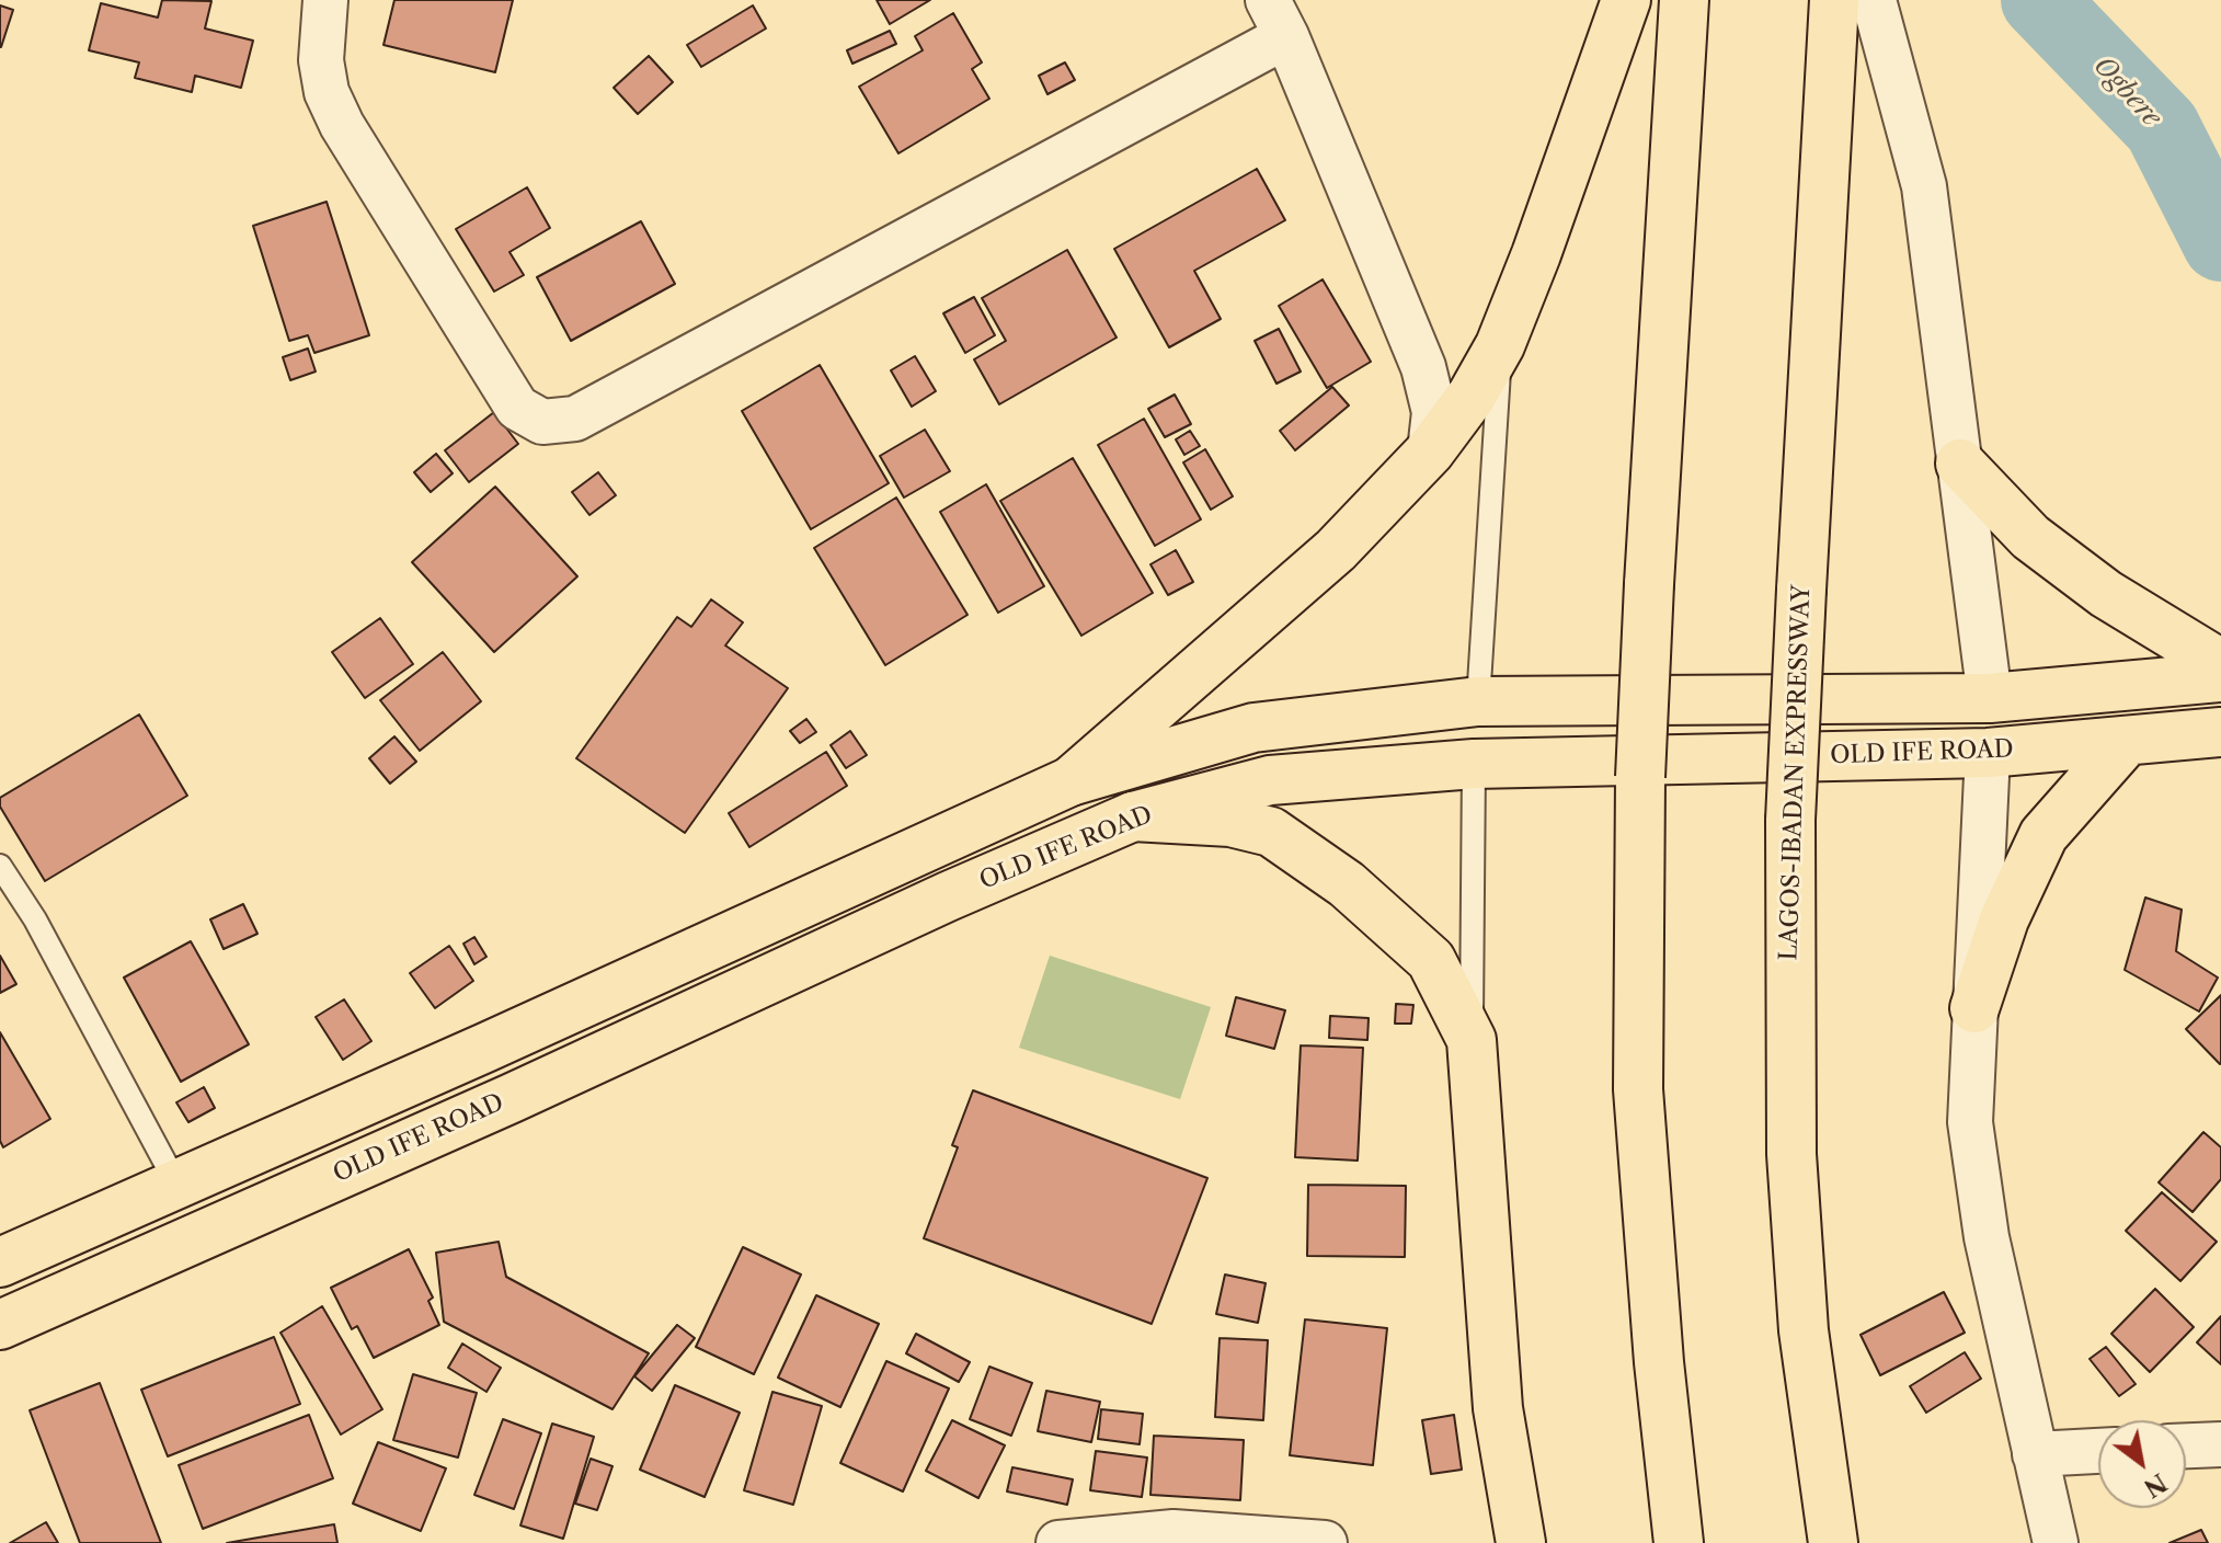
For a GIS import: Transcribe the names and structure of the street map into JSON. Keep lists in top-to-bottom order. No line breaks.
{"streets":{"main road":["OLD IFE ROAD","LAGOS-IBADAN EXPRESSWAY"]},"water":["Ogbere"],"north":"bottom right"}
